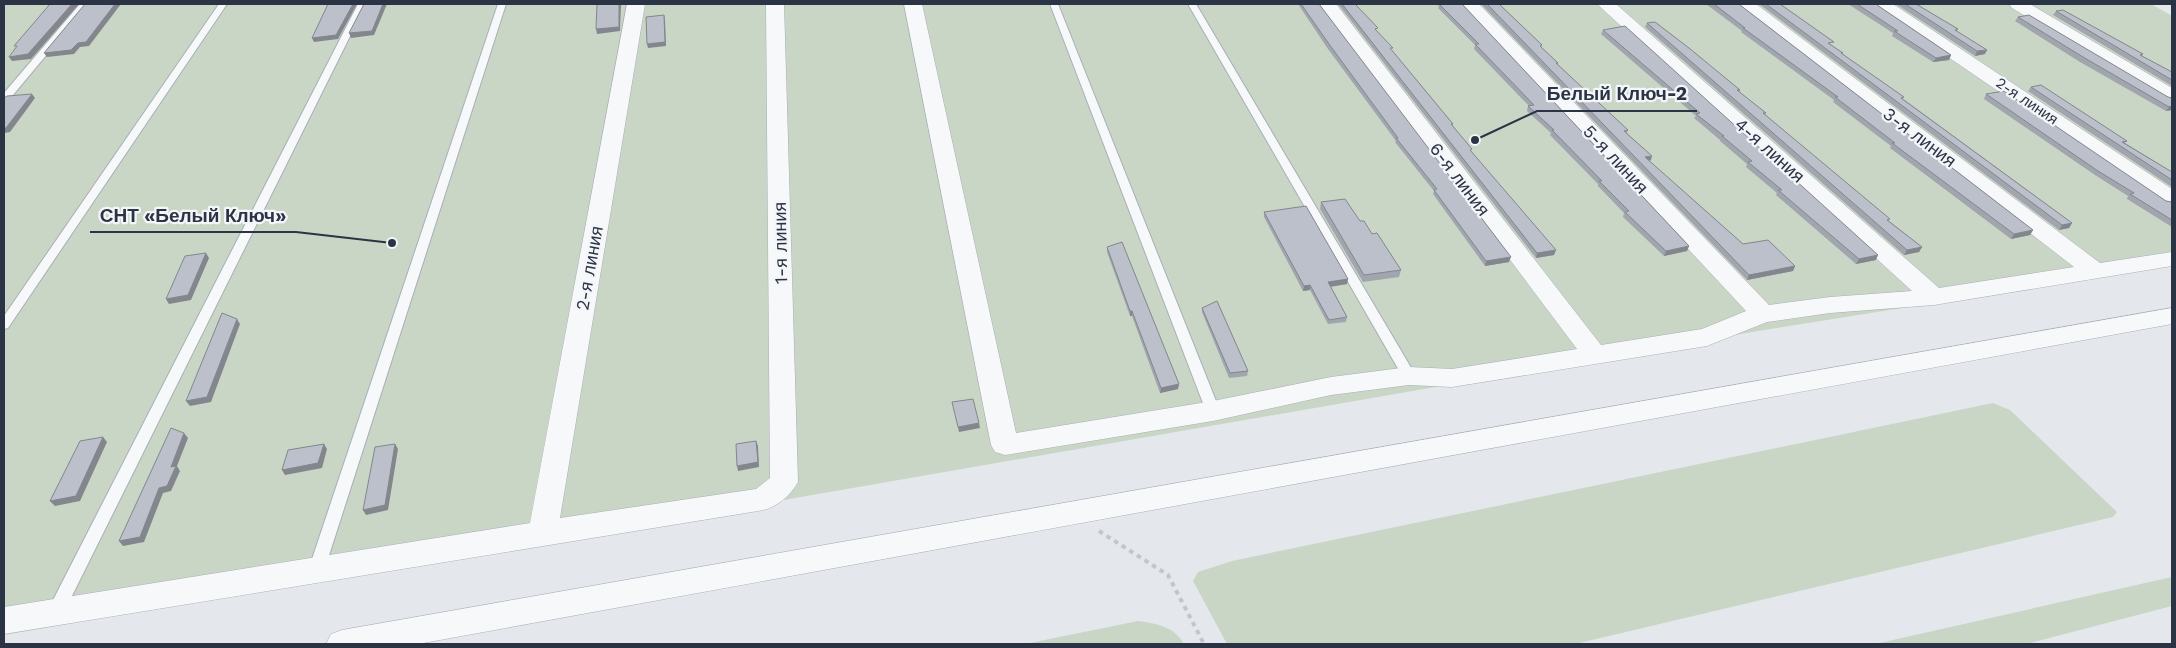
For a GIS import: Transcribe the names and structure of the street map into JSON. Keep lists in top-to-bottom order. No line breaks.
{"streets":{"street":["2-я линия","3-я линия","4-я линия","5-я линия","6-я линия","1-я линия"]},"crossings":[["2-я линия","1-я линия"]],"places":["Белый Ключ-2","СНТ «Белый Ключ»"]}
